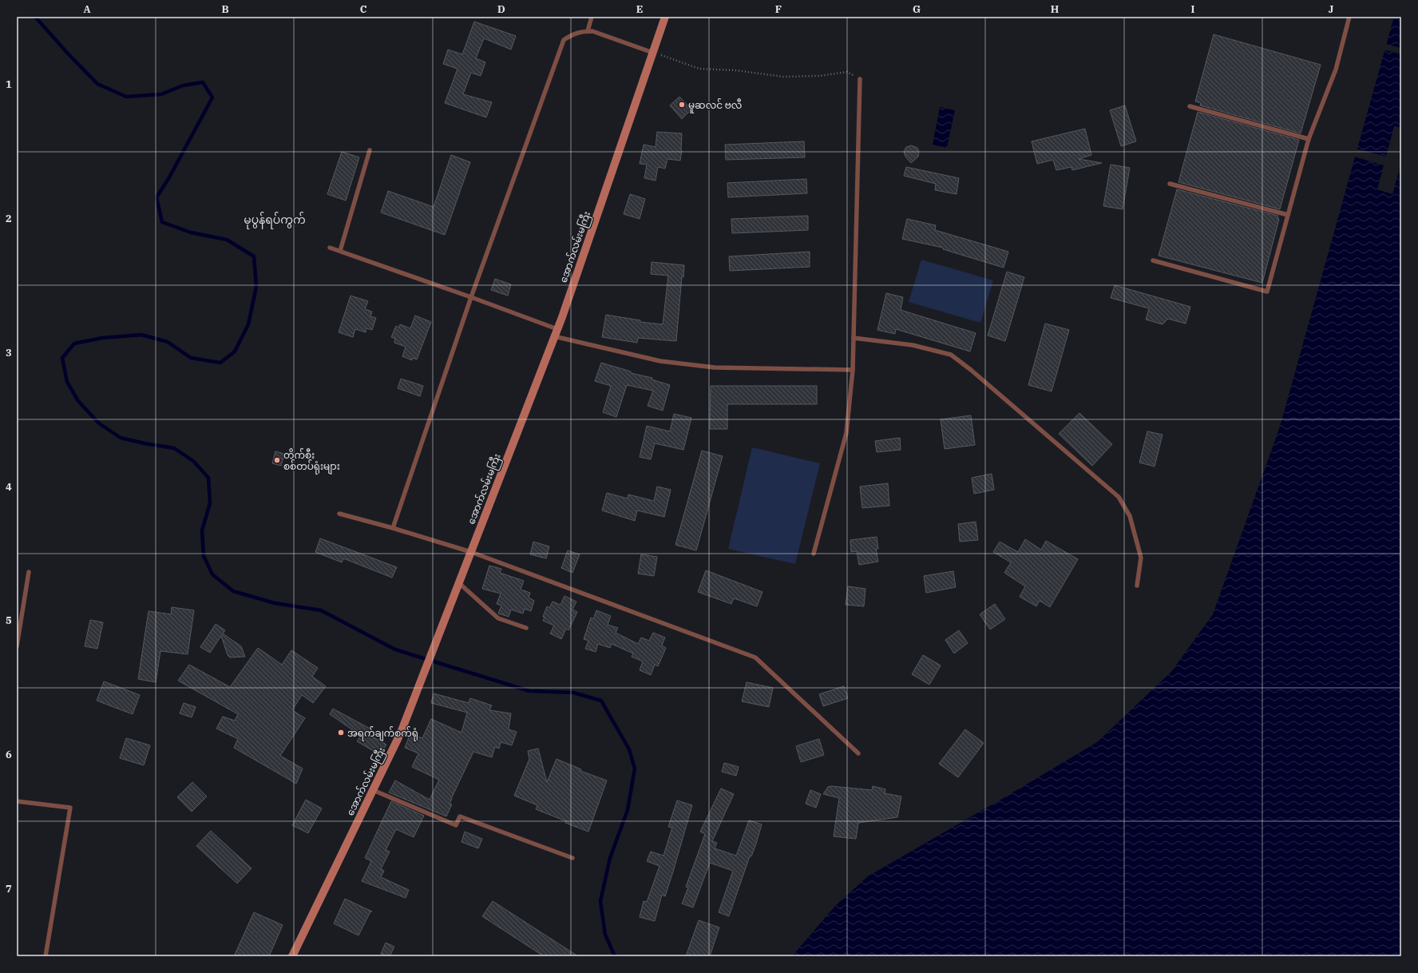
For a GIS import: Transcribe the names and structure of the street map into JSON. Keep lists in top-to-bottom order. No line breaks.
{"streets":{"main road":["အောက်လမ်းမကြီး"]},"districts":["မုပွန်ရပ်ကွက်"],"places":["မူဆလင် ဗလီ","တိုက်စီး စစ်တပ်ရုံးများ","အရက်ချက်စက်ရုံ"],"grid":{"columns":["A","B","C","D","E","F","G","H","I","J"],"rows":["1","2","3","4","5","6","7"]}}
